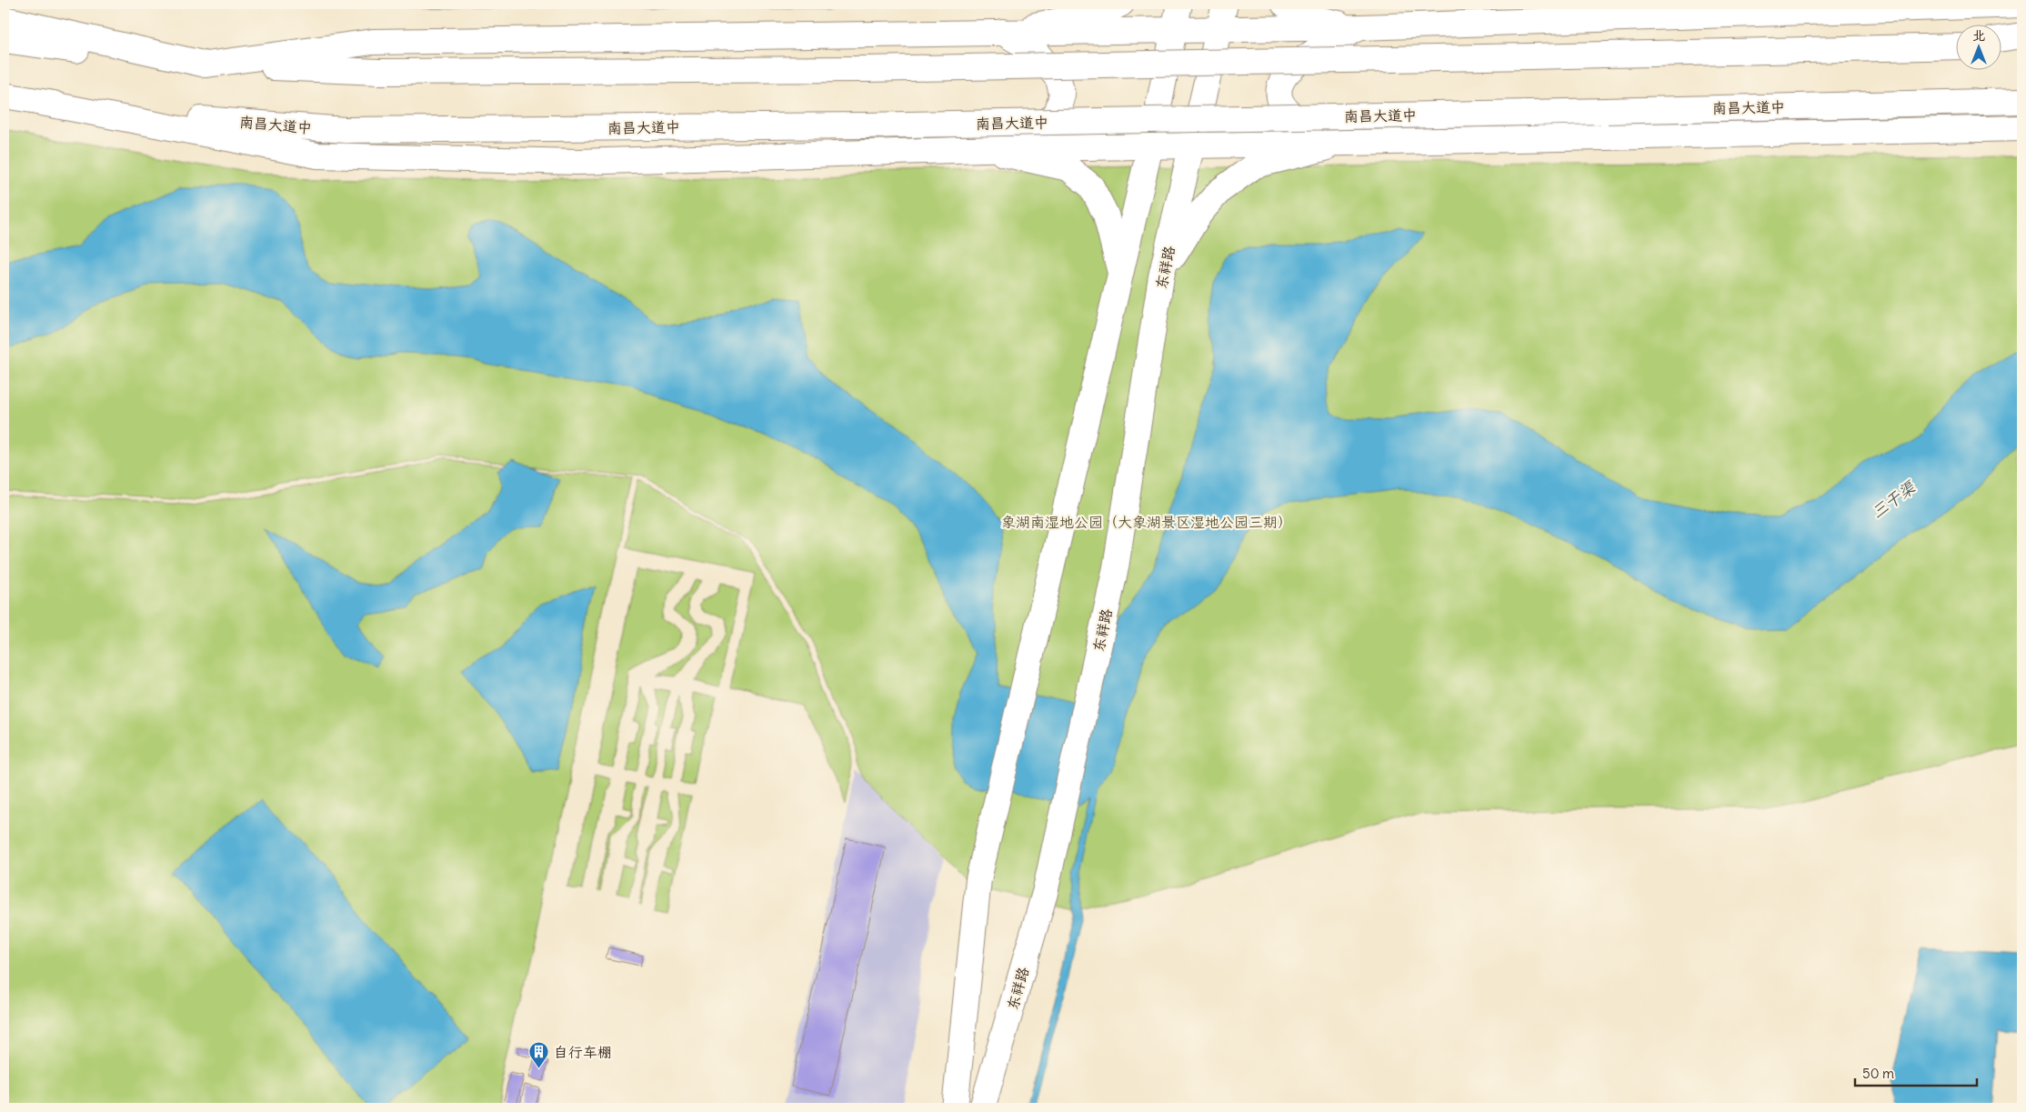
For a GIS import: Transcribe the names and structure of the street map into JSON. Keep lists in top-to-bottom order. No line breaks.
{"streets":{"main road":["南昌大道中","东祥路"]},"water":["三干渠"],"parks":["象湖南湿地公园（大象湖景区湿地公园三期）"],"places":{"building":["自行车棚"]},"scale_bar":"50 m","north":"top"}
